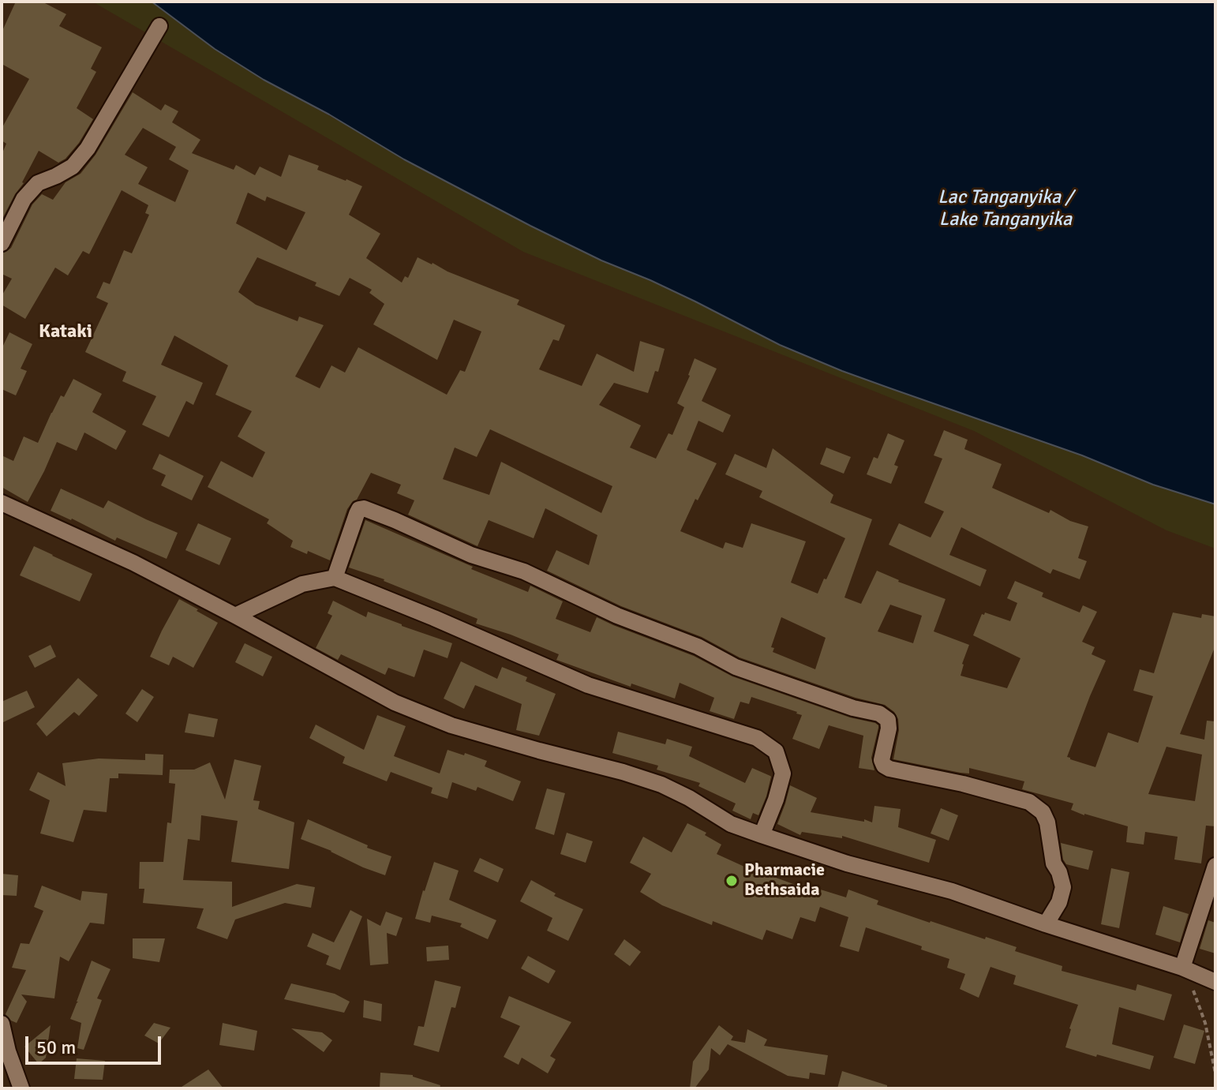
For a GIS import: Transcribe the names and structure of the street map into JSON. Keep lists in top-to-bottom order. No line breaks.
{"districts":["Kataki"],"water":["Lac Tanganyika / Lake Tanganyika"],"places":["Pharmacie Bethsaida"],"scale_bar":"50 m"}
